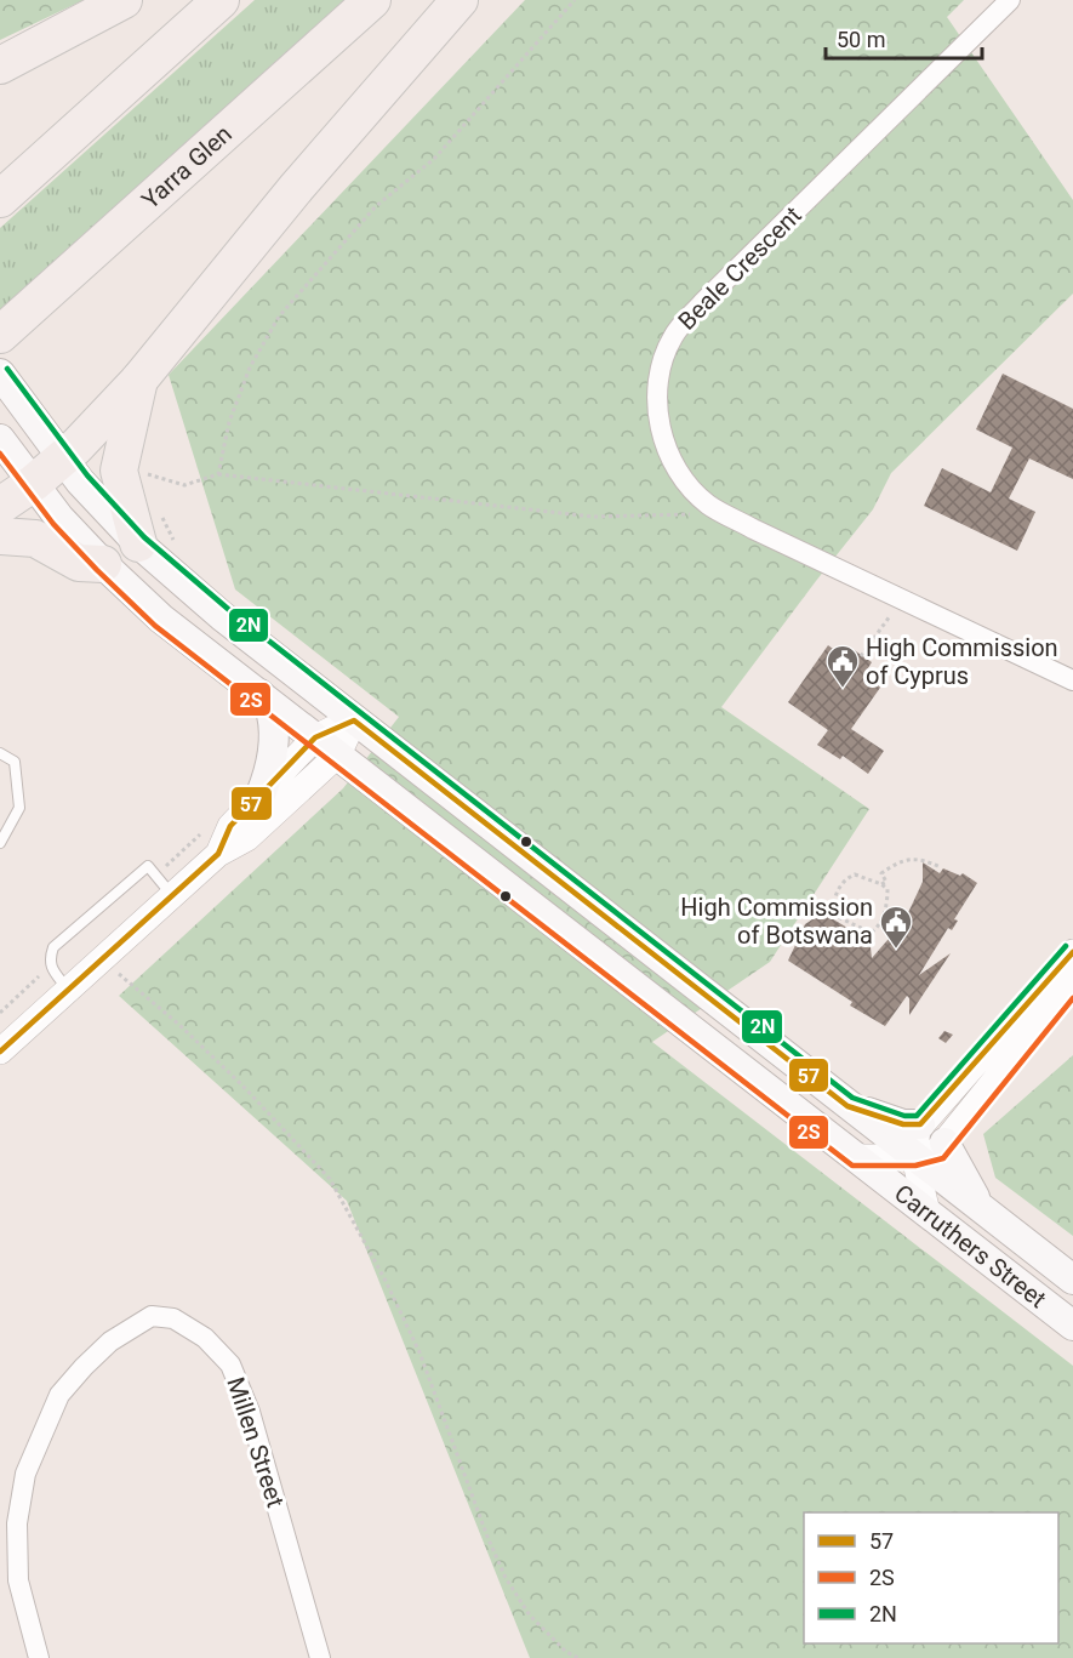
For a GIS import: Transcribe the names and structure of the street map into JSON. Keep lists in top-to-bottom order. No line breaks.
{"streets":{"highway":["Yarra Glen"],"main road":["Carruthers Street"],"street":["Beale Crescent","Millen Street"]},"places":{"public building":["High Commission of Cyprus","High Commission of Botswana"]},"lines":["transit line 2N","transit line 2S","transit line 57"],"legend":["57","2S","2N"],"scale_bar":"50 m"}
